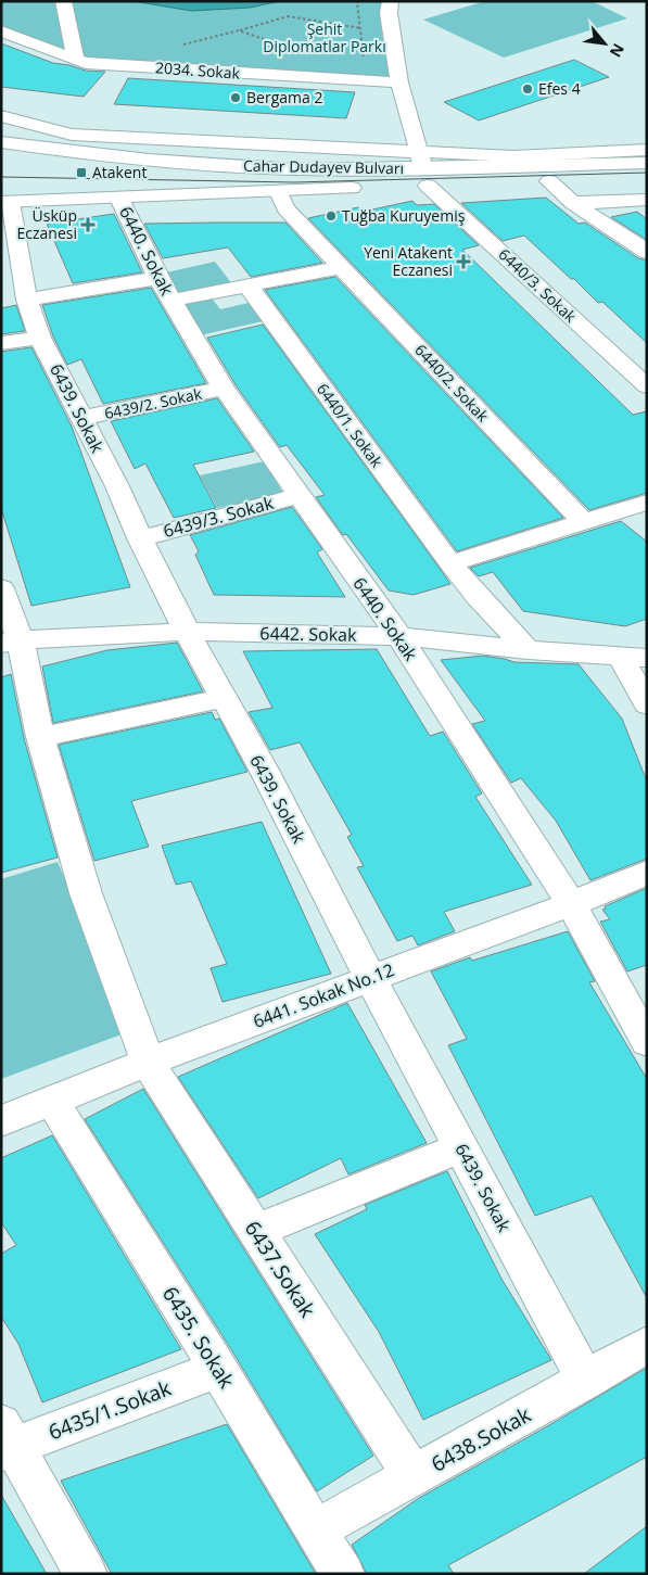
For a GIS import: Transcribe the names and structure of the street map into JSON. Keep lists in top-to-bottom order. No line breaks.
{"streets":{"street":["2034. Sokak","Cahar Dudayev Bulvarı","6440. Sokak","6440/3. Sokak","6440/2. Sokak","6439/2. Sokak","6439. Sokak","6440/1. Sokak","6439/3. Sokak","6442. Sokak","6441. Sokak No.12","6437.Sokak","6435. Sokak","6435/1.Sokak","6438.Sokak"]},"crossings":[["Cahar Dudayev Bulvarı","6440. Sokak"],["Cahar Dudayev Bulvarı","6440/3. Sokak"],["Cahar Dudayev Bulvarı","6440/2. Sokak"],["Cahar Dudayev Bulvarı","6439. Sokak"],["6440. Sokak","6439/2. Sokak"],["6440. Sokak","6439/3. Sokak"],["6440. Sokak","6442. Sokak"],["6440. Sokak","6441. Sokak No.12"],["6439/2. Sokak","6439. Sokak"],["6439. Sokak","6439/3. Sokak"],["6439. Sokak","6442. Sokak"],["6439. Sokak","6441. Sokak No.12"],["6439. Sokak","6438.Sokak"],["6440/1. Sokak","6442. Sokak"],["6442. Sokak","6437.Sokak"],["6441. Sokak No.12","6437.Sokak"],["6441. Sokak No.12","6435. Sokak"],["6437.Sokak","6438.Sokak"],["6435. Sokak","6435/1.Sokak"],["6435. Sokak","6438.Sokak"]],"parks":["Şehit Diplomatlar Parkı"],"places":{"other":["Efes 4","Bergama 2","Tuğba Kuruyemiş"],"transit":["Atakent"],"health":["Üsküp Eczanesi","Yeni Atakent Eczanesi"]},"north":"bottom right"}
